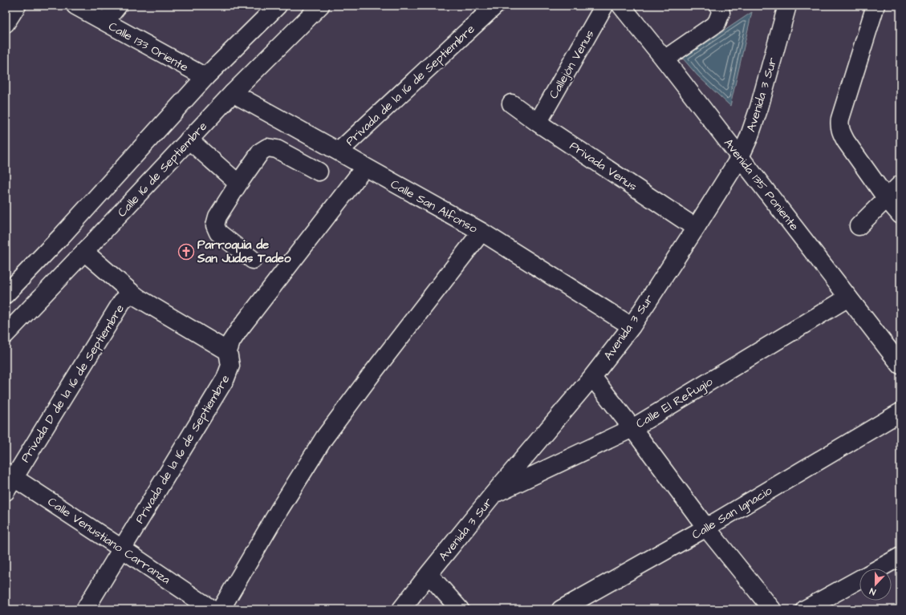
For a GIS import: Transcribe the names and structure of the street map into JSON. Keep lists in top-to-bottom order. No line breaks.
{"streets":{"street":["Calle 133 Oriente","Callejón Venus","Privada de la 16 de Septiembre","Avenida 3 Sur","Privada Venus","Calle 16 de Septiembre","Avenida 135 Poniente","Calle San Alfonso","Privada D de la 16 de Septiembre","Calle El Refugio","Calle San Ignacio","Calle Venustiano Carranza"]},"crossings":[["Callejón Venus","Privada Venus"],["Privada de la 16 de Septiembre","Calle San Alfonso"],["Privada de la 16 de Septiembre","Calle Venustiano Carranza"],["Avenida 3 Sur","Privada Venus"],["Avenida 3 Sur","Avenida 135 Poniente"],["Avenida 3 Sur","Calle San Alfonso"],["Avenida 3 Sur","Calle El Refugio"],["Calle 16 de Septiembre","Calle San Alfonso"],["Avenida 135 Poniente","Calle El Refugio"],["Privada D de la 16 de Septiembre","Calle Venustiano Carranza"]],"places":{"church":["Parroquia de San Judas Tadeo"]},"north":"bottom"}
